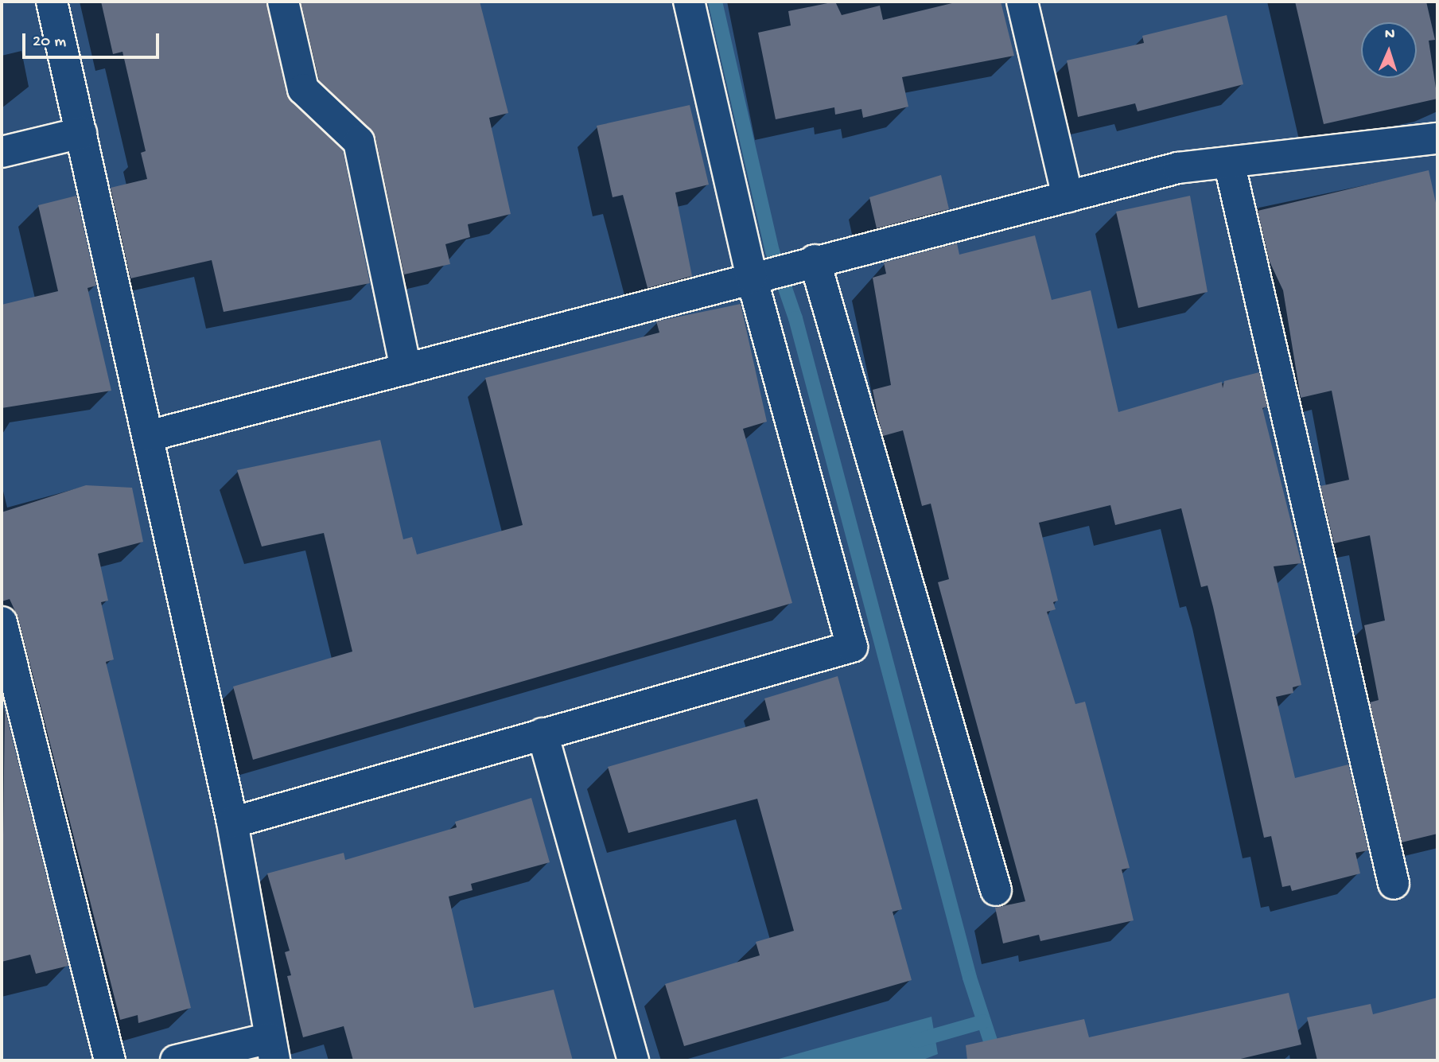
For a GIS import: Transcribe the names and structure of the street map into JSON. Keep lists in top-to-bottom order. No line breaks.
{"scale_bar":"20 m","north":"top"}
